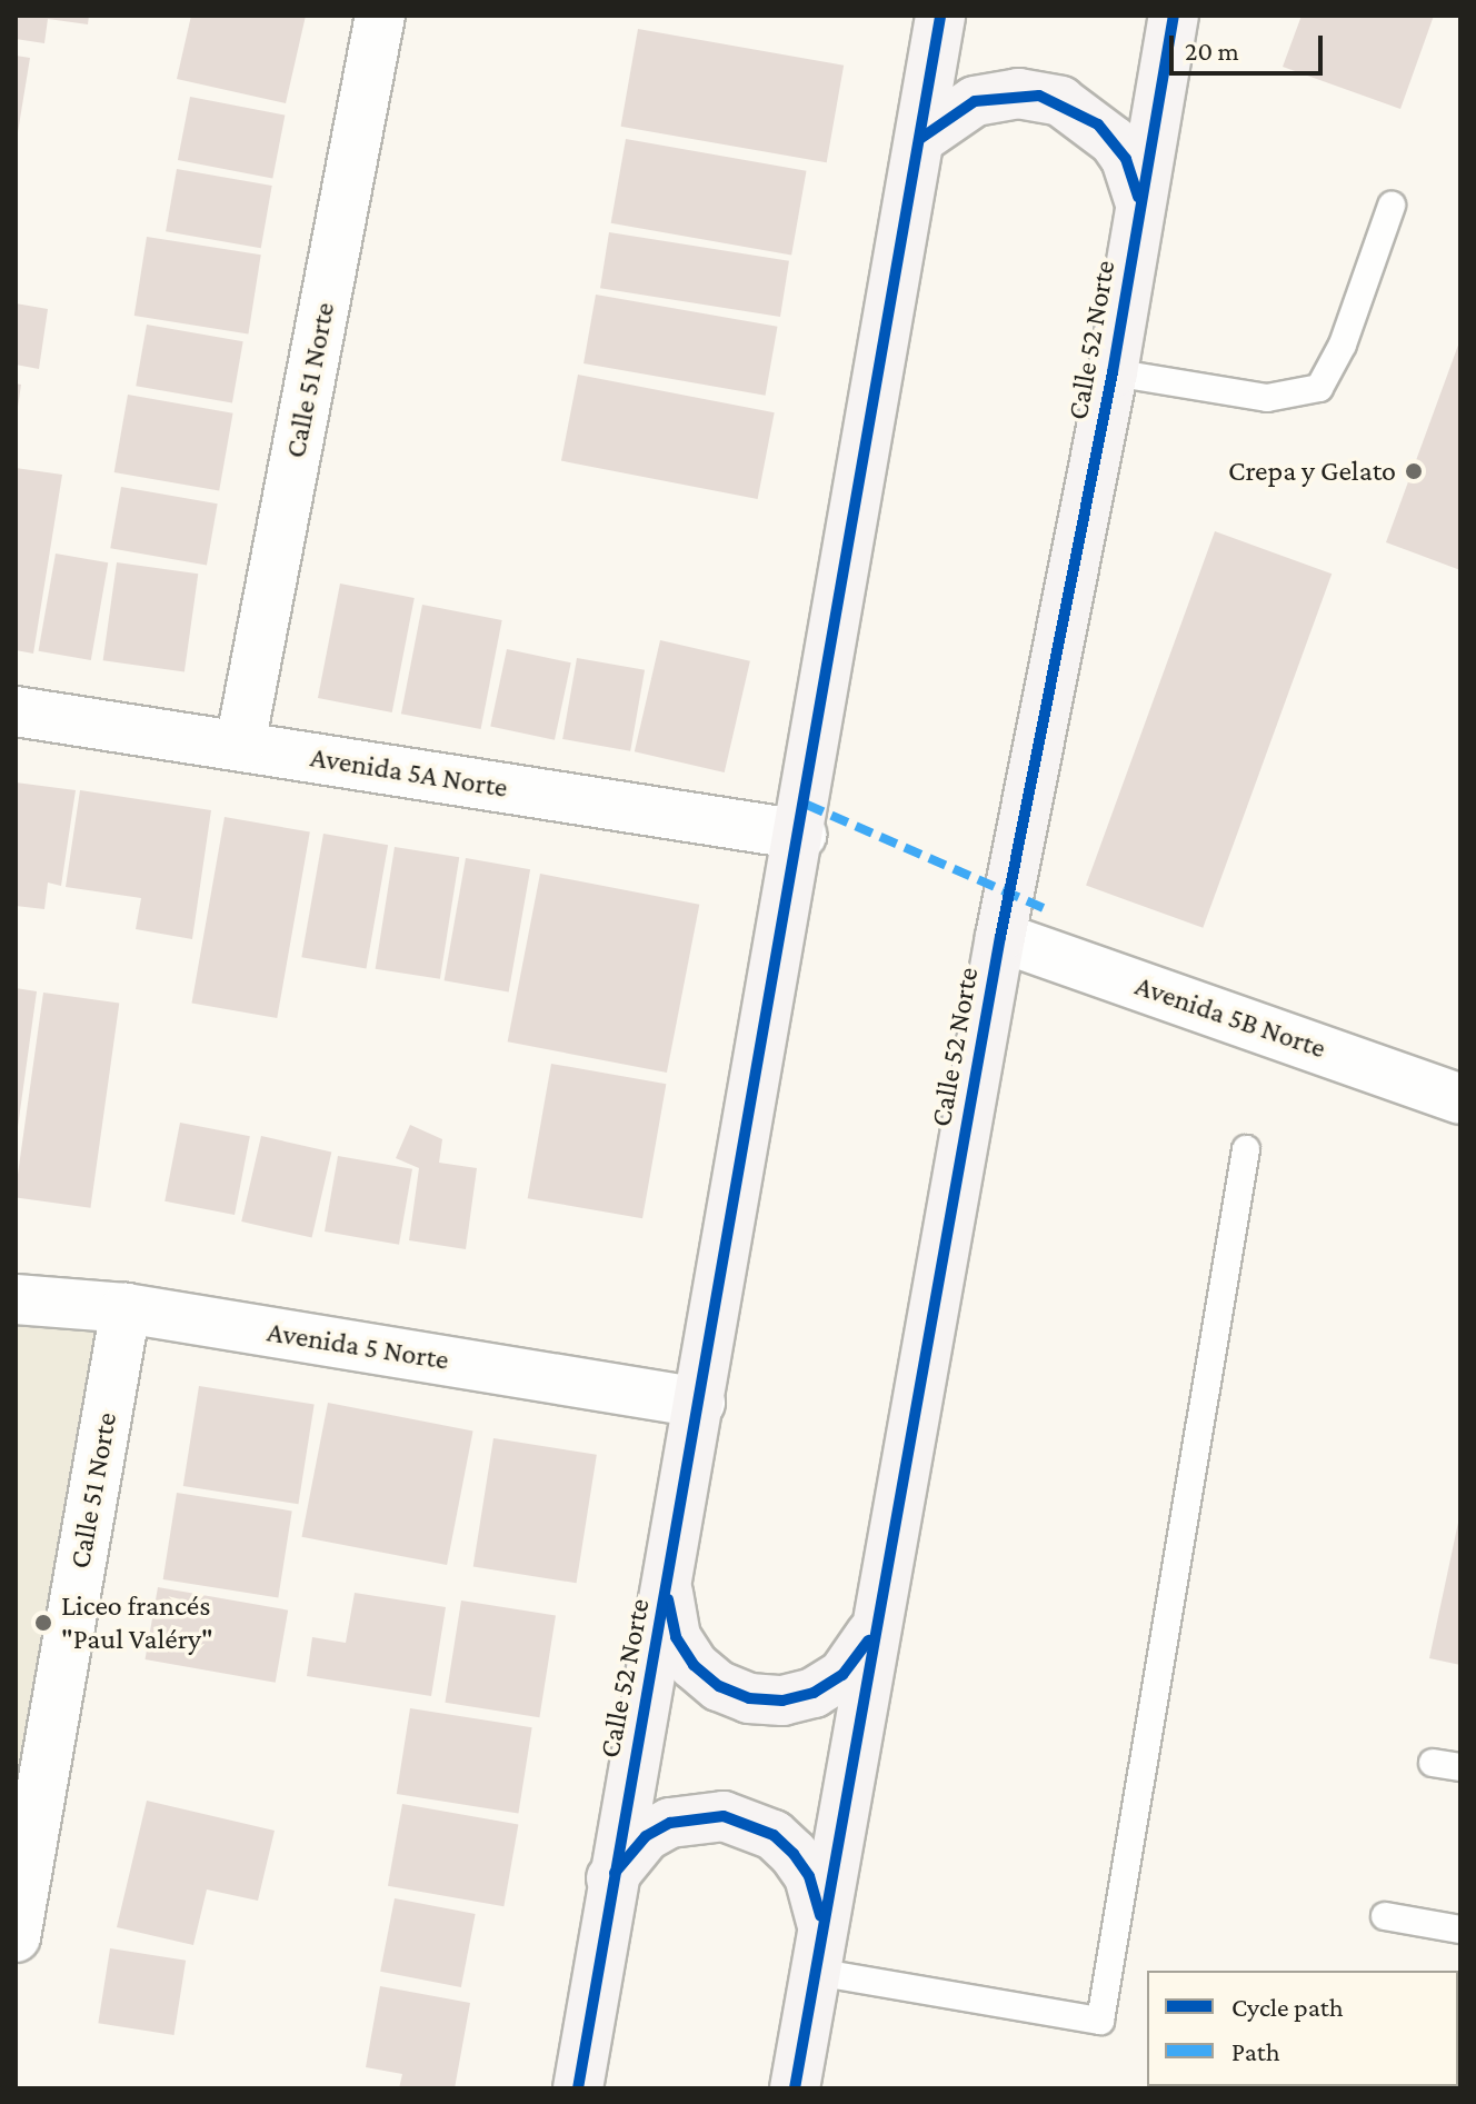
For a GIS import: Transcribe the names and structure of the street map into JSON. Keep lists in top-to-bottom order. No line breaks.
{"streets":{"main road":["Calle 52 Norte"],"street":["Calle 51 Norte","Avenida 5A Norte","Avenida 5B Norte","Avenida 5 Norte"]},"crossings":[["Calle 52 Norte","Avenida 5A Norte"],["Calle 52 Norte","Avenida 5B Norte"],["Calle 52 Norte","Avenida 5 Norte"],["Calle 51 Norte","Avenida 5A Norte"],["Calle 51 Norte","Avenida 5 Norte"]],"places":["Crepa y Gelato","Liceo francés \"Paul Valéry\""],"legend":["Cycle path","Path"],"scale_bar":"20 m"}
